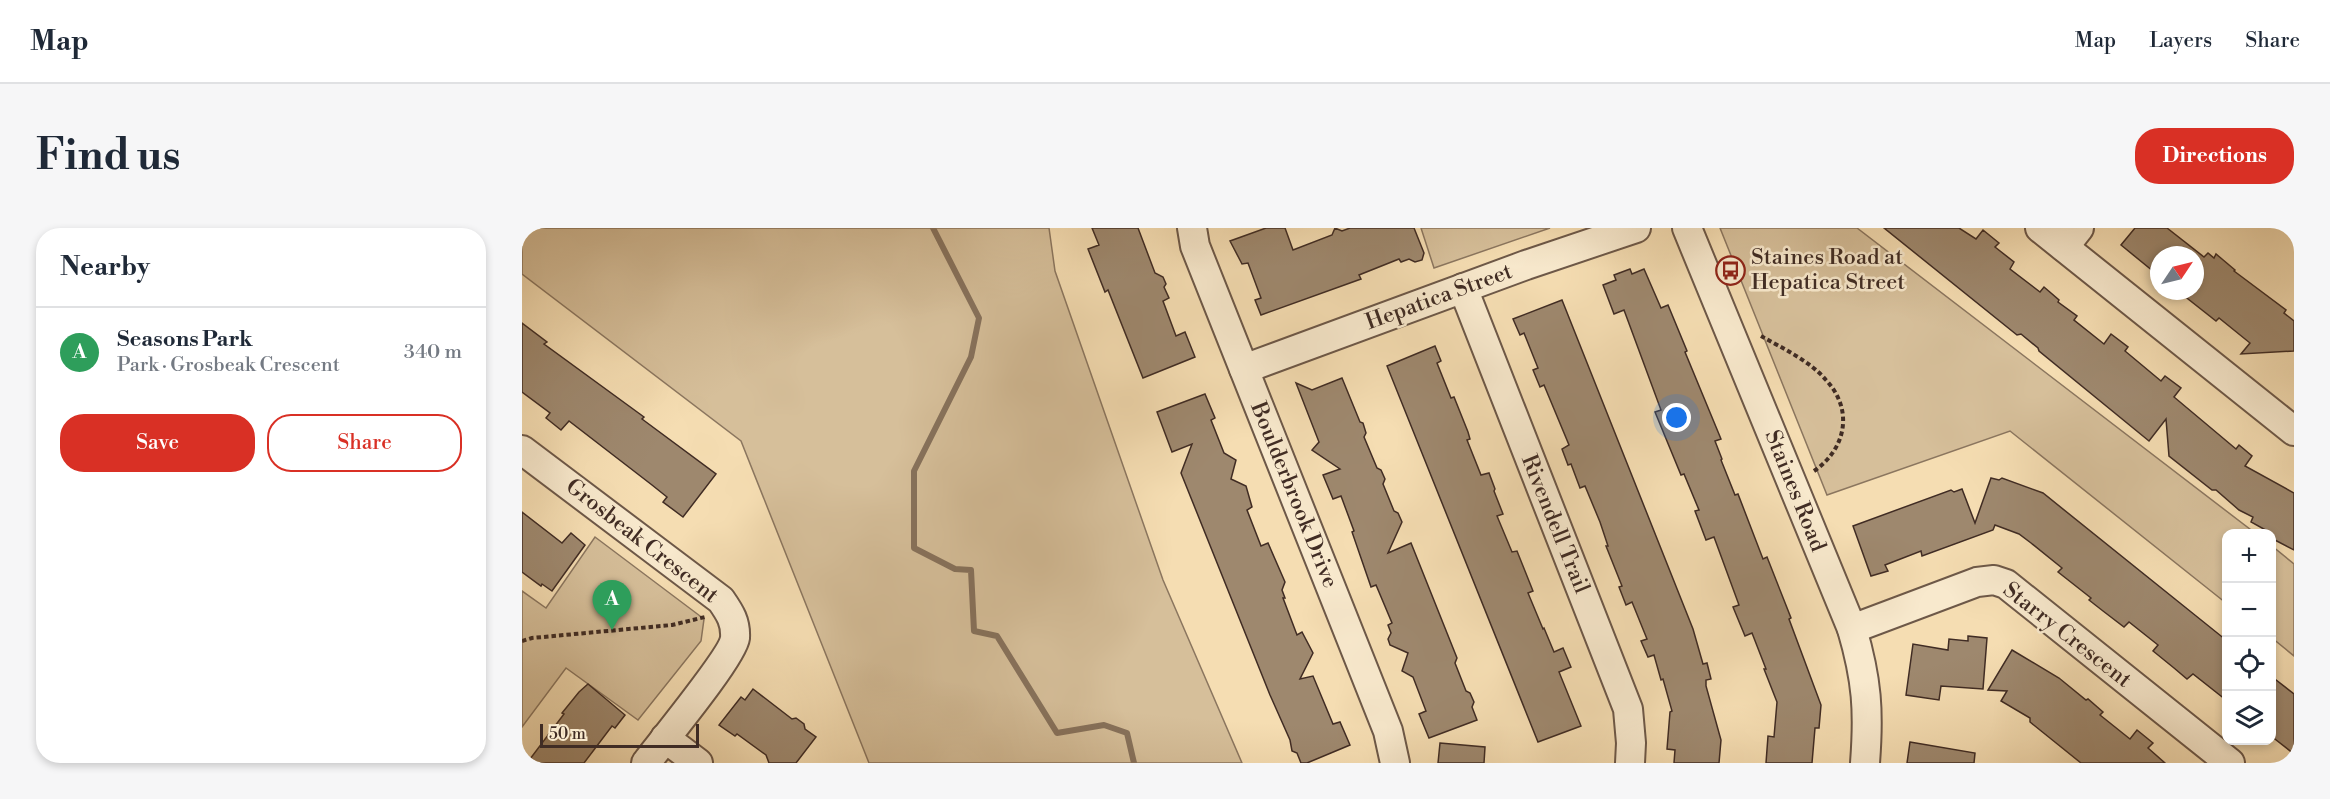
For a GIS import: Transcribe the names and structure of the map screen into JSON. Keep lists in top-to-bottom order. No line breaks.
{"streets":{"street":["Hepatica Street","Staines Road","Boulderbrook Drive","Rivendell Trail","Grosbeak Crescent","Starry Crescent"]},"crossings":[["Hepatica Street","Boulderbrook Drive"],["Hepatica Street","Rivendell Trail"],["Staines Road","Starry Crescent"]],"places":{"bus stop":["Staines Road at Hepatica Street"]},"scale_bar":"50 m","north":"top right","page":{"header":"Map","nav":["Map","Layers","Share"],"buttons":["Directions",["Save","Share"]],"title":"Find us","heading":"Nearby","list":[{"mark":"A","name":"Seasons Park","note":"Park · Grosbeak Crescent","value":"340 m"}],"map_buttons":["+","−"],"pins":"A","scale":"50 m"}}
